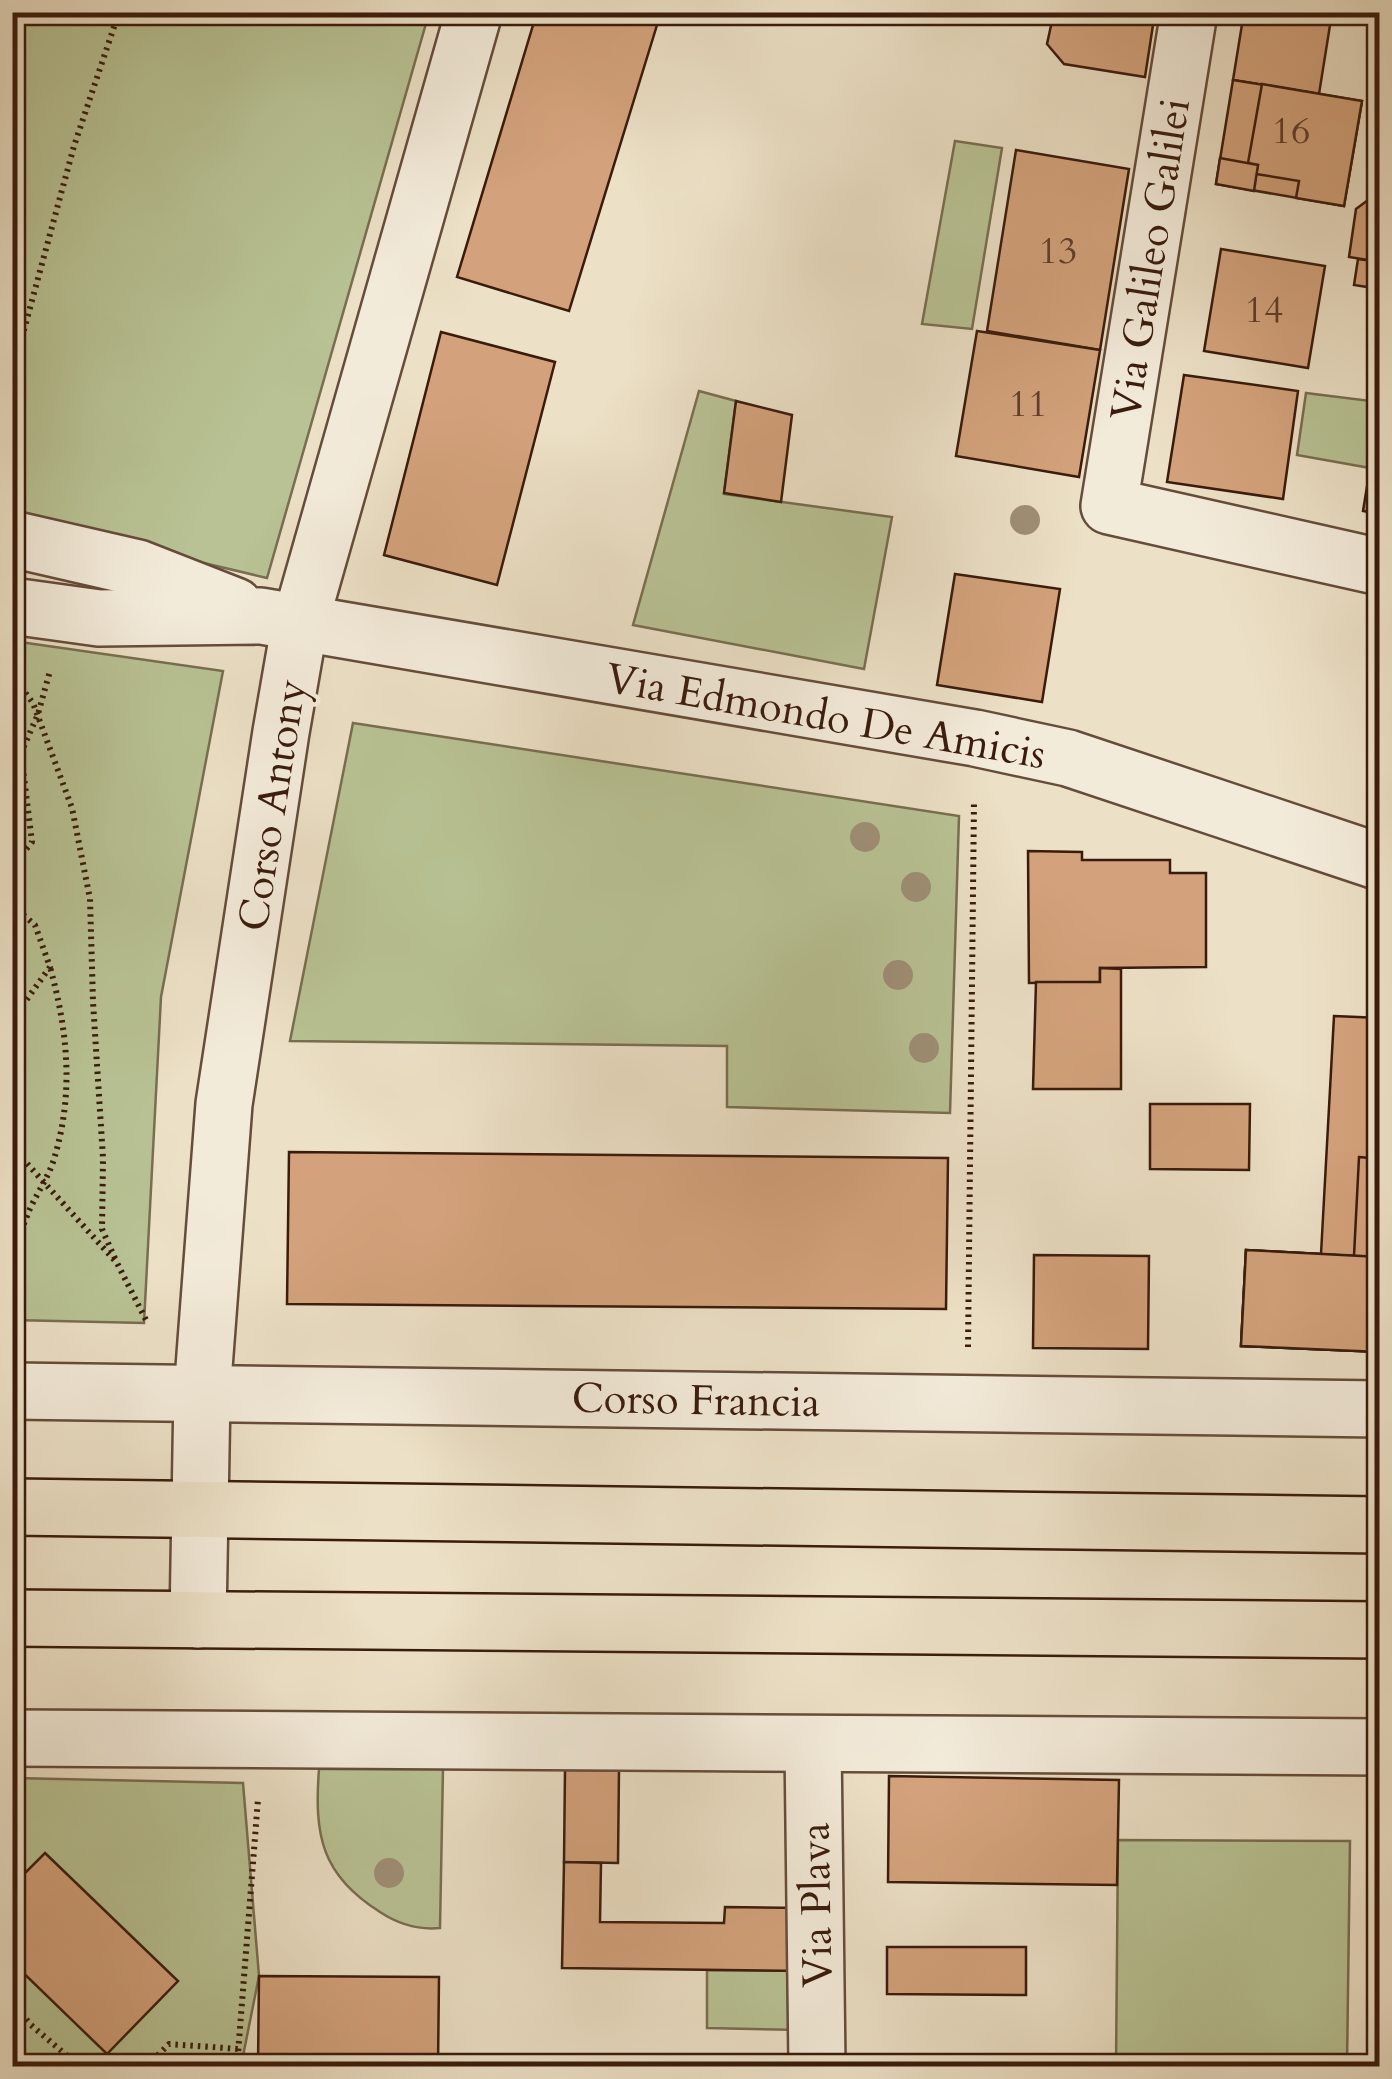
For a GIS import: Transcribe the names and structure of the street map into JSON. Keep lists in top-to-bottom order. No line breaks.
{"streets":{"street":["Via Galileo Galilei","Via Edmondo De Amicis","Corso Antony","Corso Francia","Via Plava"]},"crossings":[["Via Edmondo De Amicis","Corso Antony"],["Corso Antony","Corso Francia"]],"house_numbers":["16","13","14","11"]}
